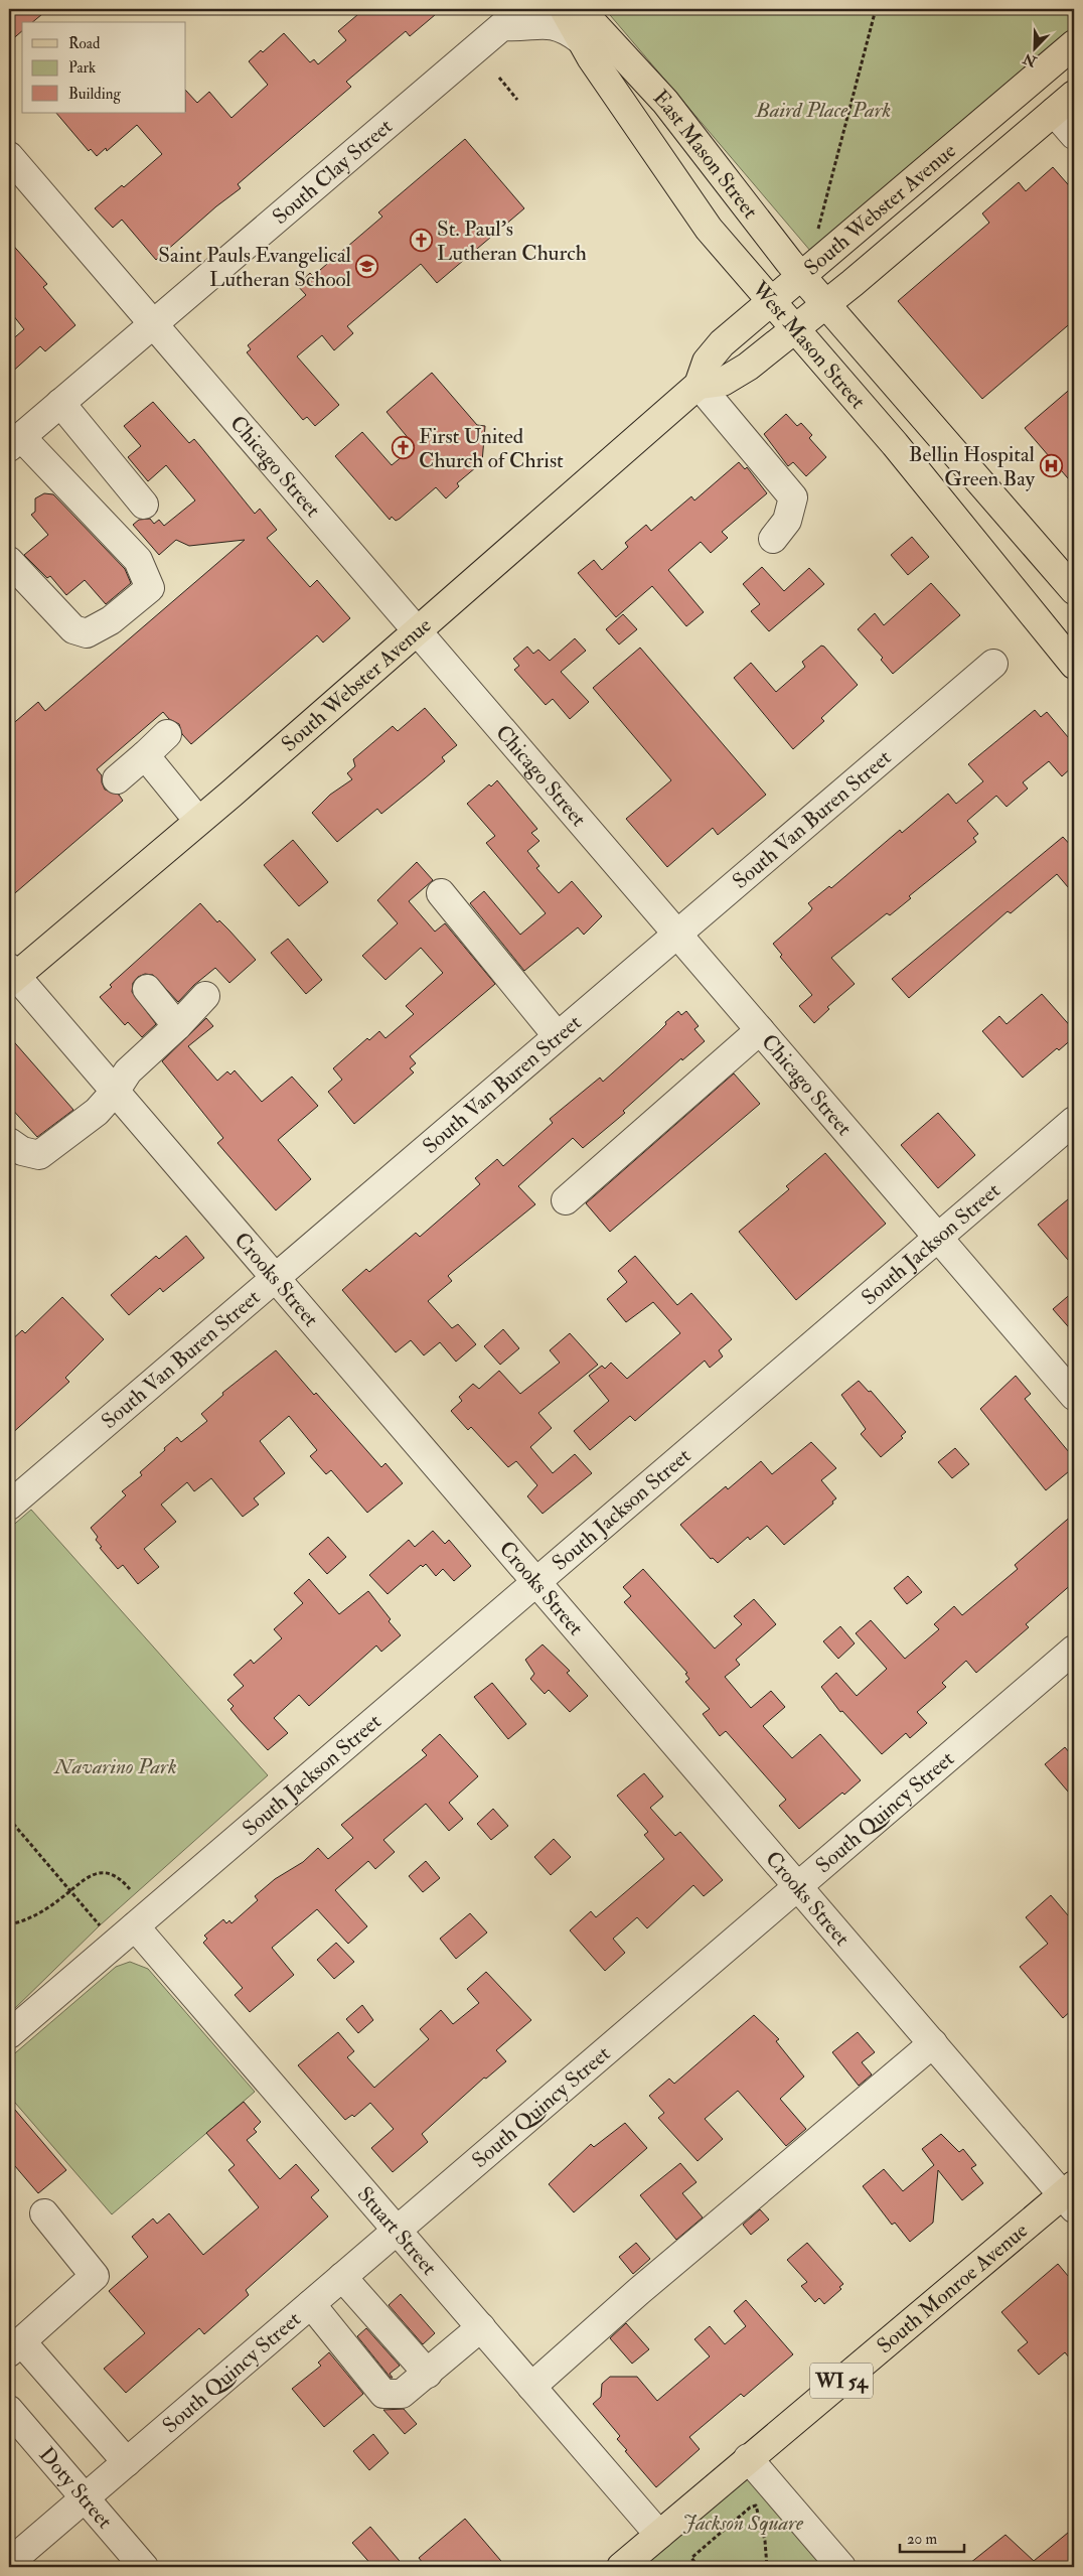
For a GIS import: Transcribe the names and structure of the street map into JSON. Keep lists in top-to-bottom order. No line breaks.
{"streets":{"main road":["East Mason Street","South Webster Avenue","West Mason Street","South Monroe Avenue","WI 54"],"street":["South Clay Street","Chicago Street","South Van Buren Street","South Jackson Street","Crooks Street","South Quincy Street","Stuart Street","Doty Street"]},"crossings":[["East Mason Street","South Webster Avenue"],["East Mason Street","West Mason Street"],["South Clay Street","West Mason Street"],["South Clay Street","Chicago Street"],["South Webster Avenue","West Mason Street"],["South Webster Avenue","Chicago Street"],["South Webster Avenue","Crooks Street"],["Chicago Street","South Van Buren Street"],["Chicago Street","South Jackson Street"],["South Van Buren Street","Crooks Street"],["South Jackson Street","Crooks Street"],["South Jackson Street","Stuart Street"],["Crooks Street","South Quincy Street"],["Crooks Street","South Monroe Avenue"],["South Quincy Street","Stuart Street"],["South Quincy Street","Doty Street"],["Stuart Street","South Monroe Avenue"]],"parks":["Baird Place Park","Navarino Park","Jackson Square"],"places":{"church":["St. Paul's Lutheran Church","First United Church of Christ"],"school or university":["Saint Pauls Evangelical Lutheran School"],"hospital":["Bellin Hospital Green Bay"]},"legend":["Road","Park","Building"],"scale_bar":"20 m","north":"bottom left"}
